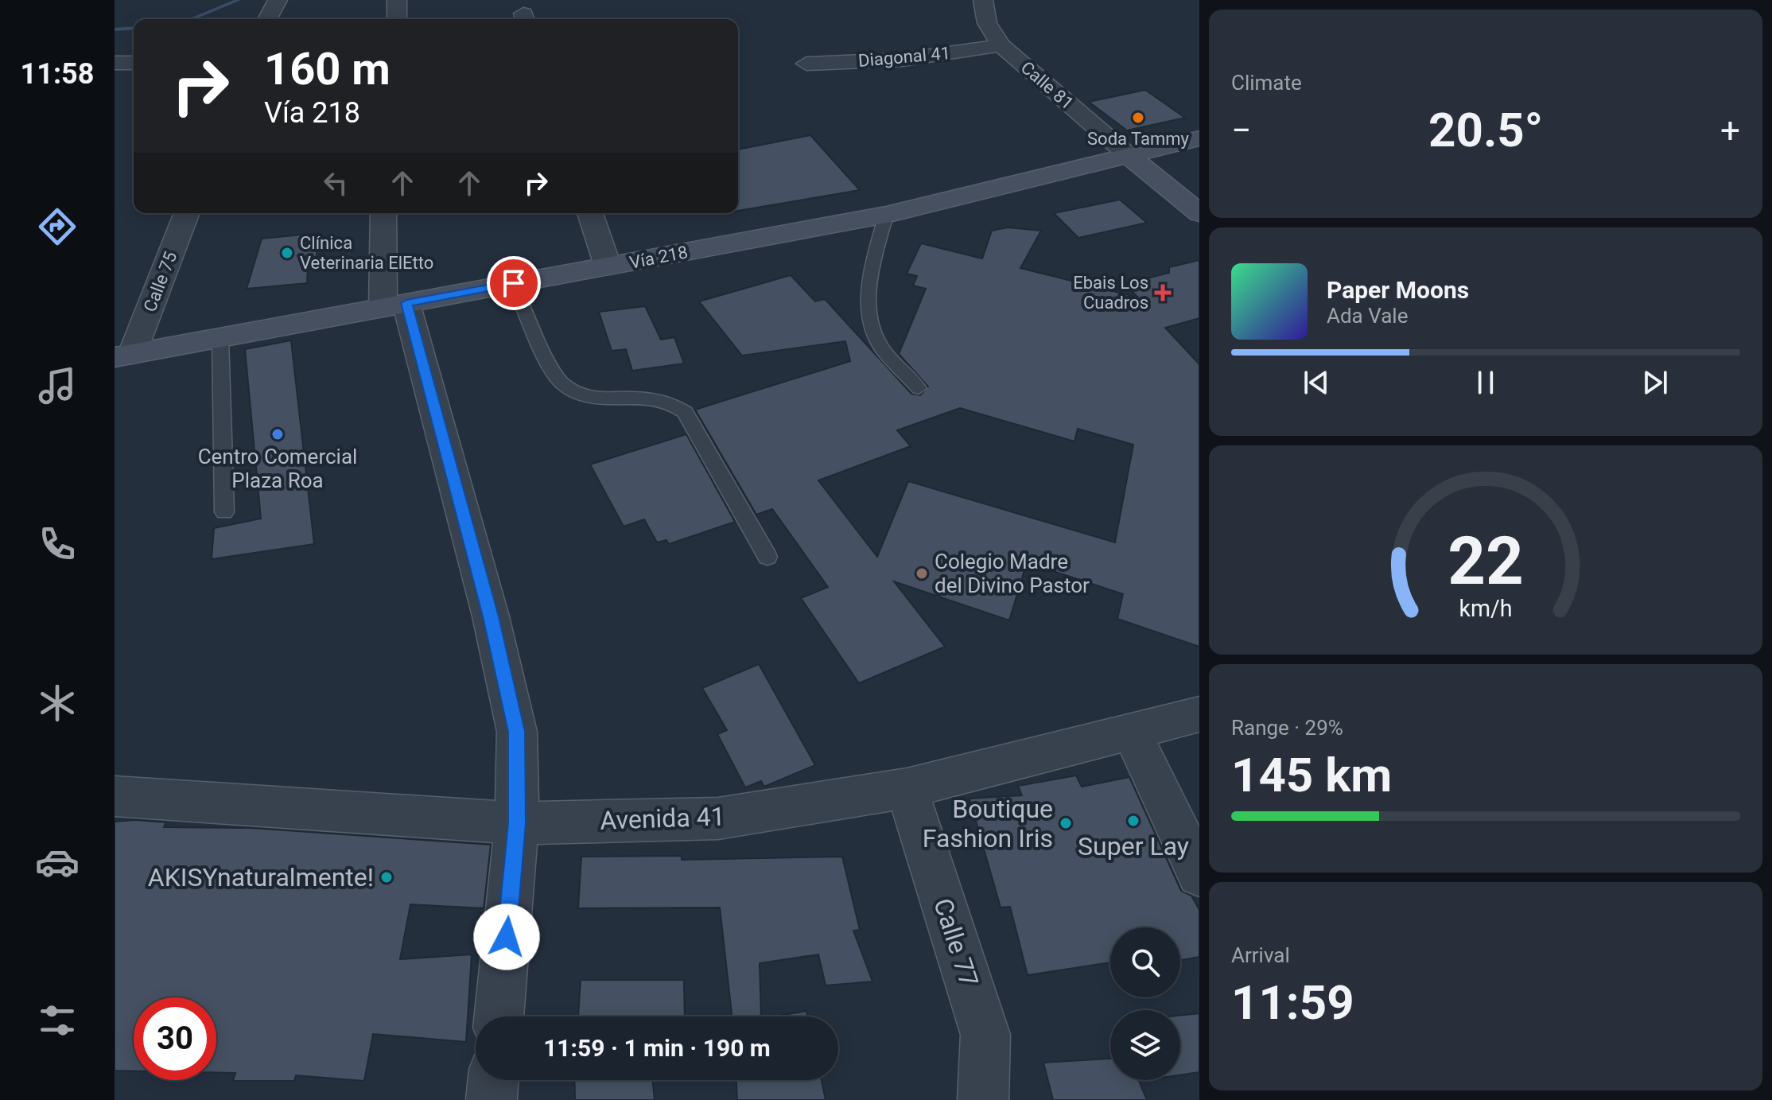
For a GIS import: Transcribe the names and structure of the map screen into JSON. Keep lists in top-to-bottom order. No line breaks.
{"streets":{"main road":["Vía 218"],"street":["Diagonal 41","Calle 81","Calle 75","Avenida 41","Calle 77"]},"crossings":[["Diagonal 41","Calle 81"],["Calle 81","Vía 218"],["Vía 218","Calle 75"],["Avenida 41","Calle 77"]],"places":{"other":["Soda Tammy","Clínica Veterinaria ElEtto","Centro Comercial Plaza Roa","Colegio Madre del Divino Pastor","Super Lay","Boutique Fashion Iris","AKISYnaturalmente!"],"health":["Ebais Los Cuadros"]},"page":{"tabs":"11:58","tile":["Climate",["Range · 29%","145 km"],["Arrival","11:59"]],"turn":["160 m","Vía 218"],"heat":["−","20.5°","+"],"song":["Paper Moons","Ada Vale"],"limit":"30","trip":"11:59 · 1 min · 190 m","gauge":["22","km/h"]}}
